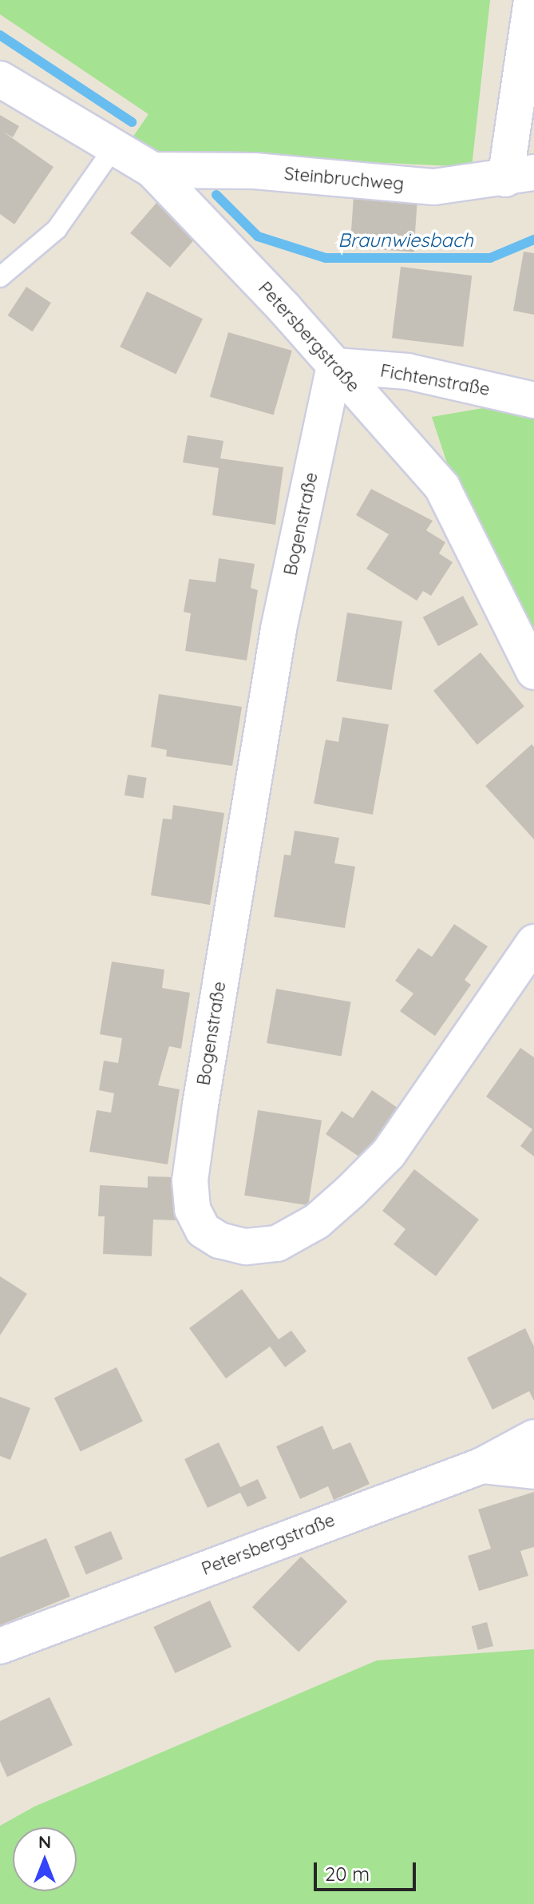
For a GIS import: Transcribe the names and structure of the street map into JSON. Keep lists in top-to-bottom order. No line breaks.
{"streets":{"street":["Steinbruchweg","Petersbergstraße","Fichtenstraße","Bogenstraße"]},"crossings":[["Steinbruchweg","Petersbergstraße"],["Petersbergstraße","Fichtenstraße"],["Petersbergstraße","Bogenstraße"],["Fichtenstraße","Bogenstraße"]],"water":["Braunwiesbach"],"scale_bar":"20 m","north":"top"}
